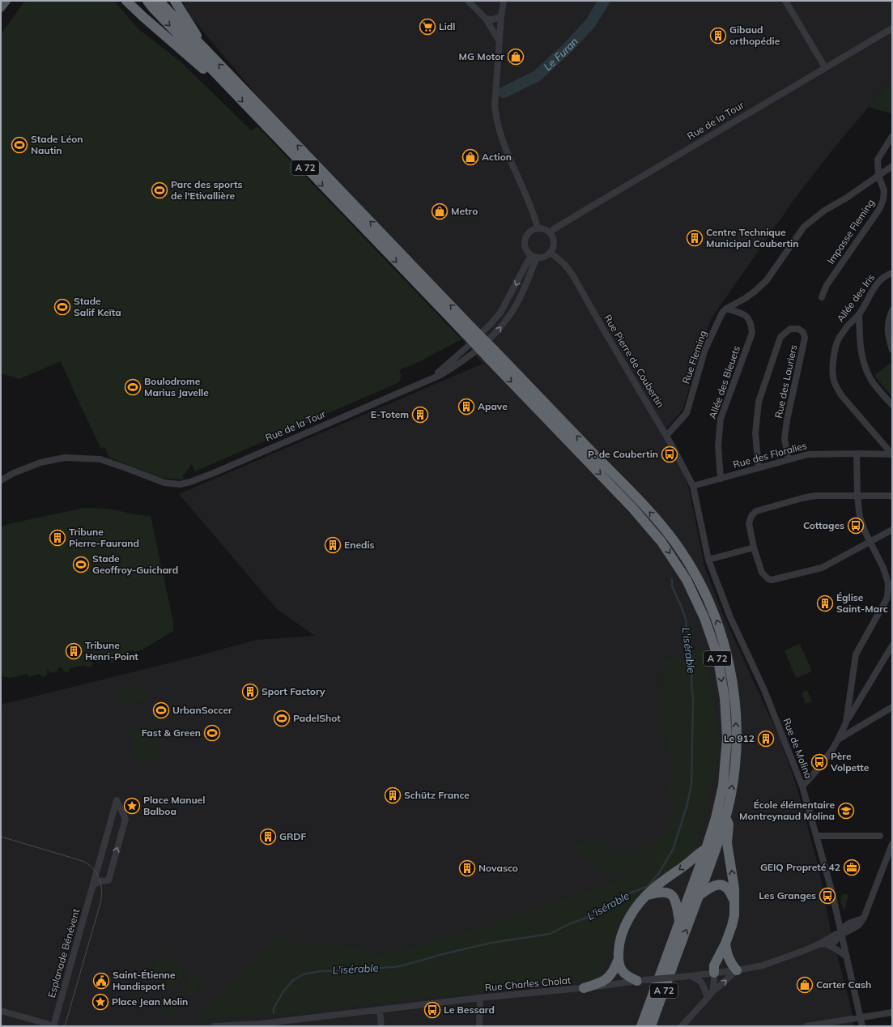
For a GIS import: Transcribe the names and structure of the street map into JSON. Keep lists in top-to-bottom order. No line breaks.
{"streets":{"highway":["A 72"],"street":["Rue de la Tour","Impasse Fleming","Allée des Iris","Rue Fleming","Rue Pierre de Coubertin","Rue des Lauriers","Allée des Bleuets","Rue des Floralies","Rue de Molina","Esplanade Bénévent","Rue Charles Cholat"]},"crossings":[["Rue de la Tour","Rue Pierre de Coubertin"],["Impasse Fleming","Rue Fleming"],["Allée des Iris","Rue des Floralies"],["Rue Fleming","Rue Pierre de Coubertin"],["Rue Fleming","Allée des Bleuets"],["Rue Pierre de Coubertin","Rue des Floralies"],["Rue Pierre de Coubertin","Rue de Molina"],["Rue des Lauriers","Rue des Floralies"],["Allée des Bleuets","Rue des Floralies"],["Rue des Floralies","Rue de Molina"],["Rue de Molina","Rue Charles Cholat"]],"water":["Le Furan","L'isérable"],"places":{"supermarket":["Lidl"],"building":["Gibaud orthopédie","Centre Technique Municipal Coubertin","Apave","E-Totem","Tribune Pierre-Faurand","Enedis","Église Saint-Marc","Tribune Henri-Point","Sport Factory","Le 912","Schütz France","GRDF","Novasco"],"shop":["MG Motor","Action","Metro","Carter Cash"],"sports":["Stade Léon Nautin","Parc des sports de l'Etivallière","Stade Salif Keïta","Boulodrome Marius Javelle","Stade Geoffroy-Guichard","UrbanSoccer","PadelShot","Fast & Green"],"bus stop":["P. de Coubertin","Cottages","Père Volpette","Les Granges","Le Bessard"],"place":["Place Manuel Balboa","Place Jean Molin"],"school or university":["École élémentaire Montreynaud Molina"],"office":["GEIQ Propreté 42"],"public building":["Saint-Étienne Handisport"]}}
